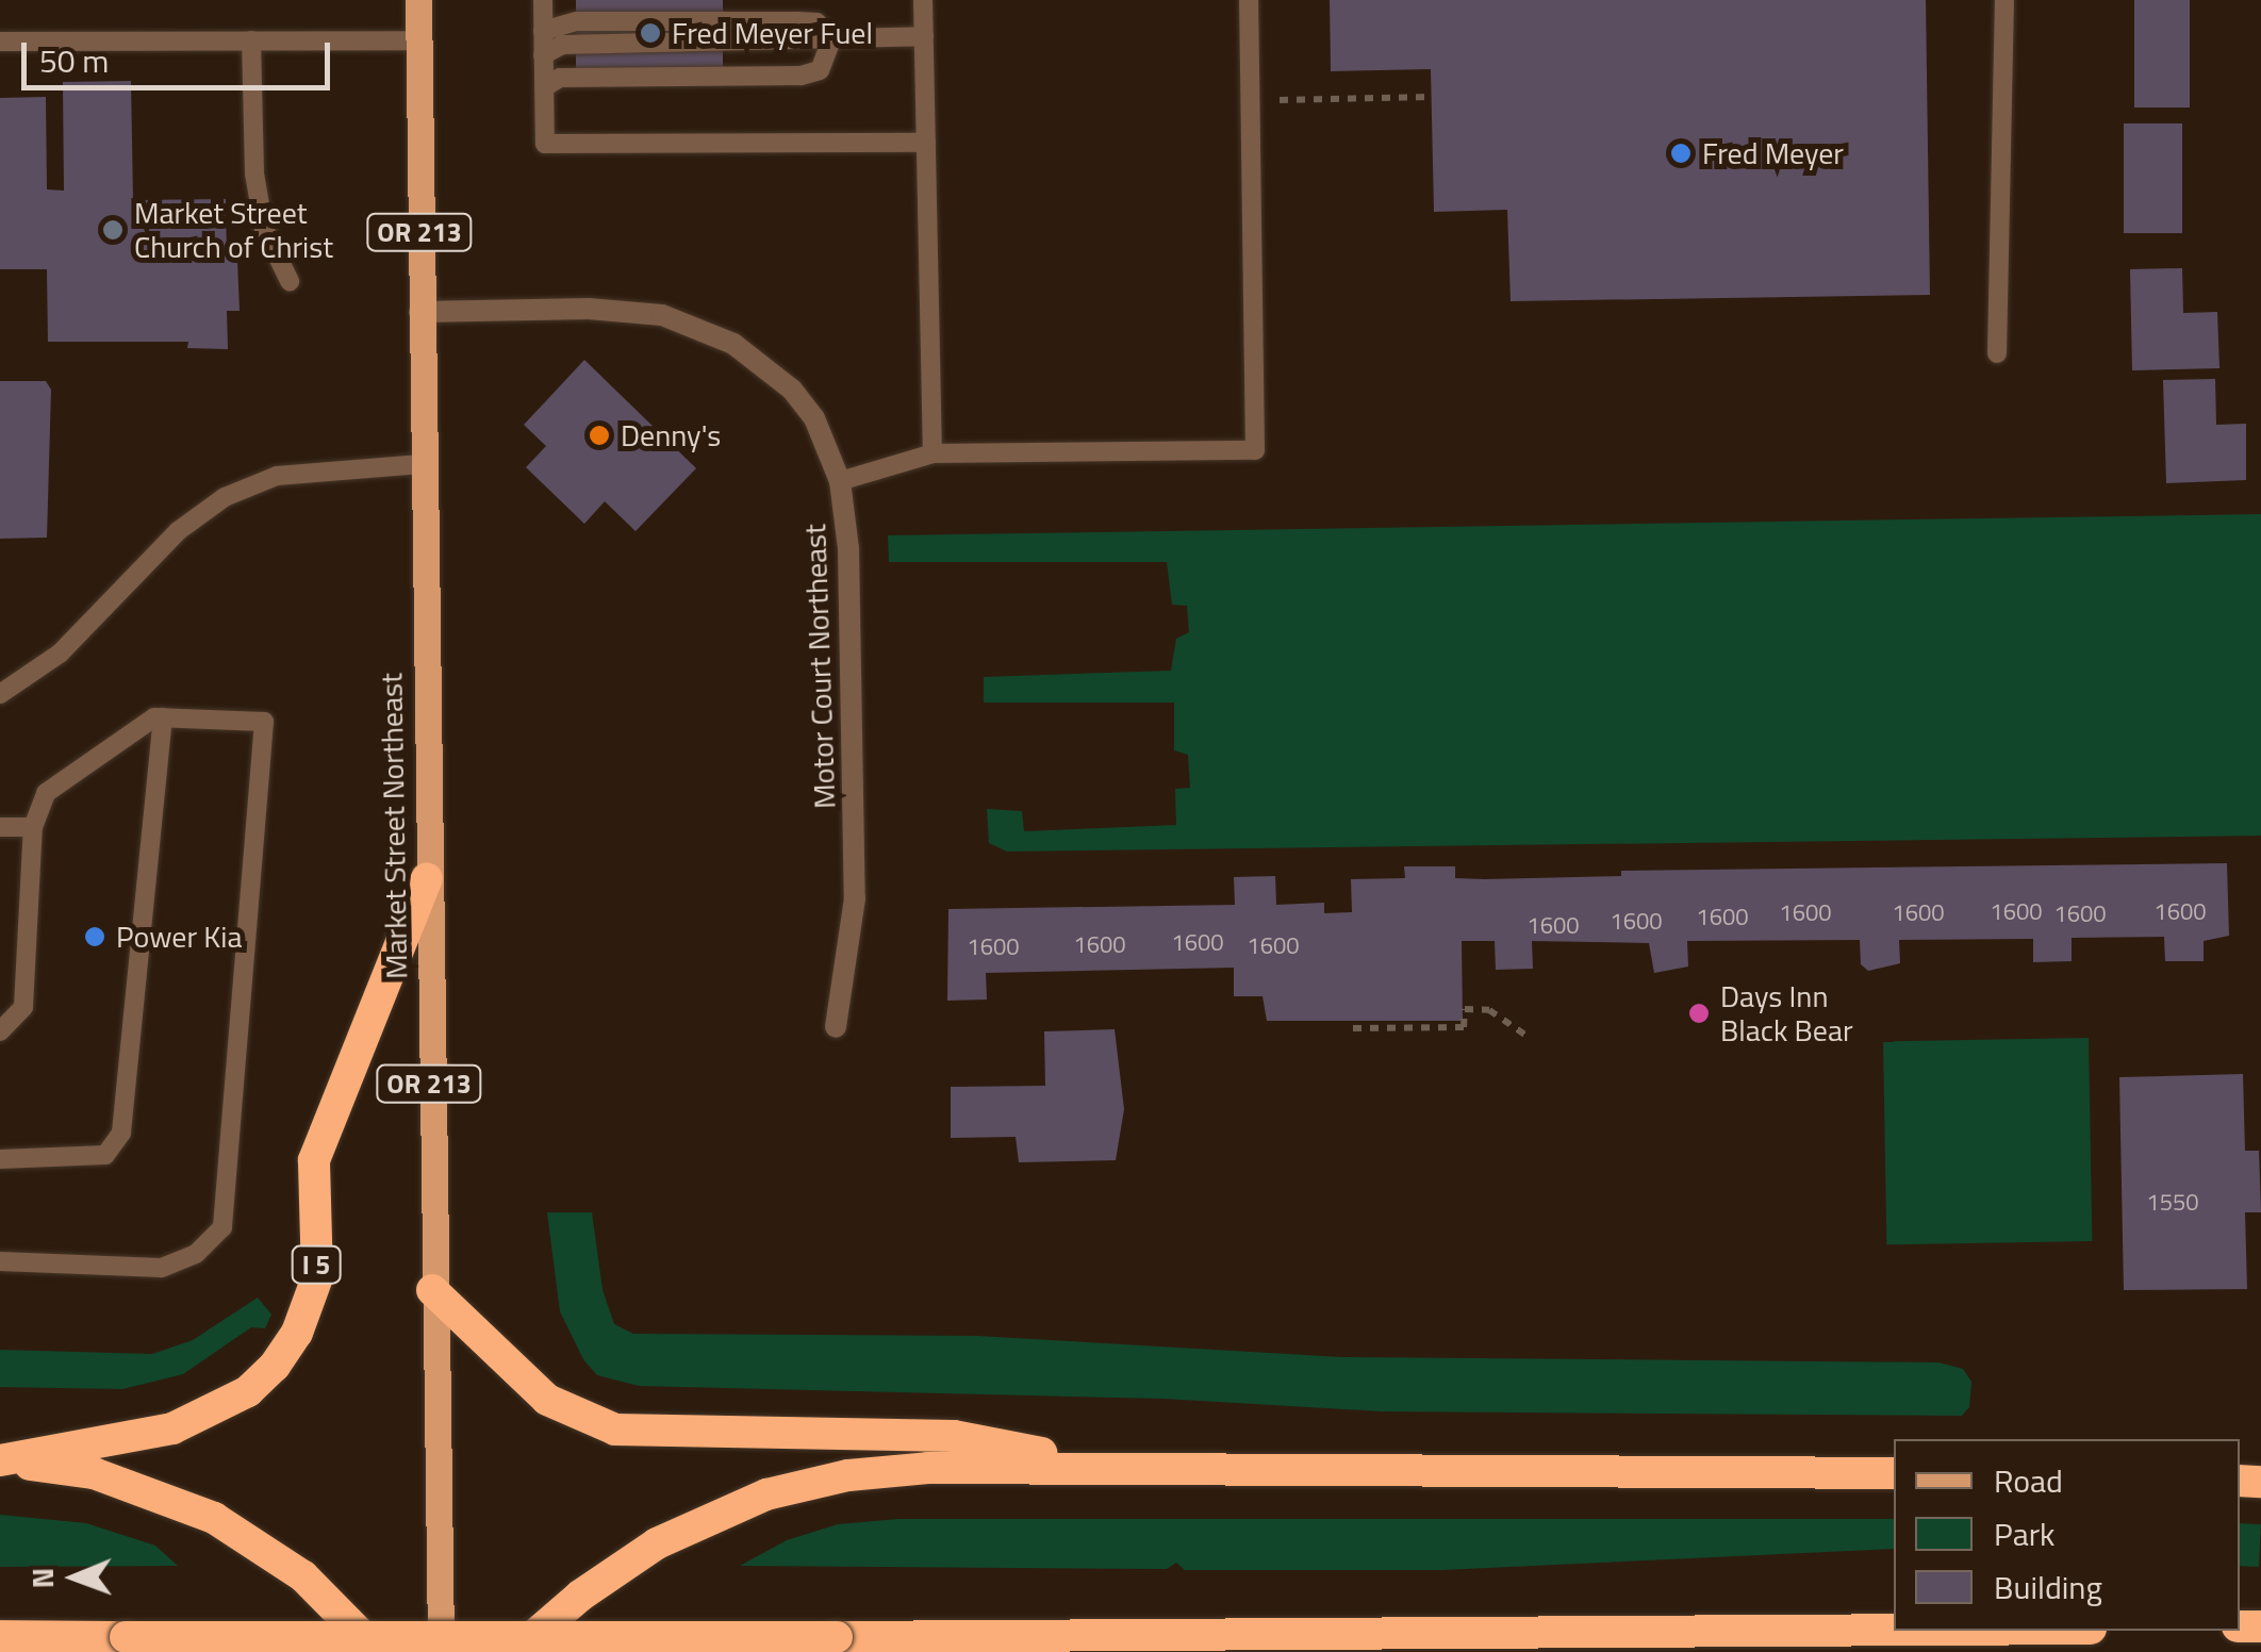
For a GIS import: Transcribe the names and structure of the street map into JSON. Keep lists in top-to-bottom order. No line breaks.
{"streets":{"highway":["I 5"],"main road":["OR 213","Market Street Northeast"],"street":["Motor Court Northeast"]},"crossings":[["Motor Court Northeast","Market Street Northeast"],["Market Street Northeast","I 5"]],"places":["Fred Meyer Fuel","Fred Meyer","Market Street Church of Christ","Denny's","Power Kia","Days Inn Black Bear"],"house_numbers":["1600","1600","1600","1600","1600","1600","1600","1600","1600","1600","1600","1600","1550"],"legend":["Road","Park","Building"],"scale_bar":"50 m","north":"left"}
